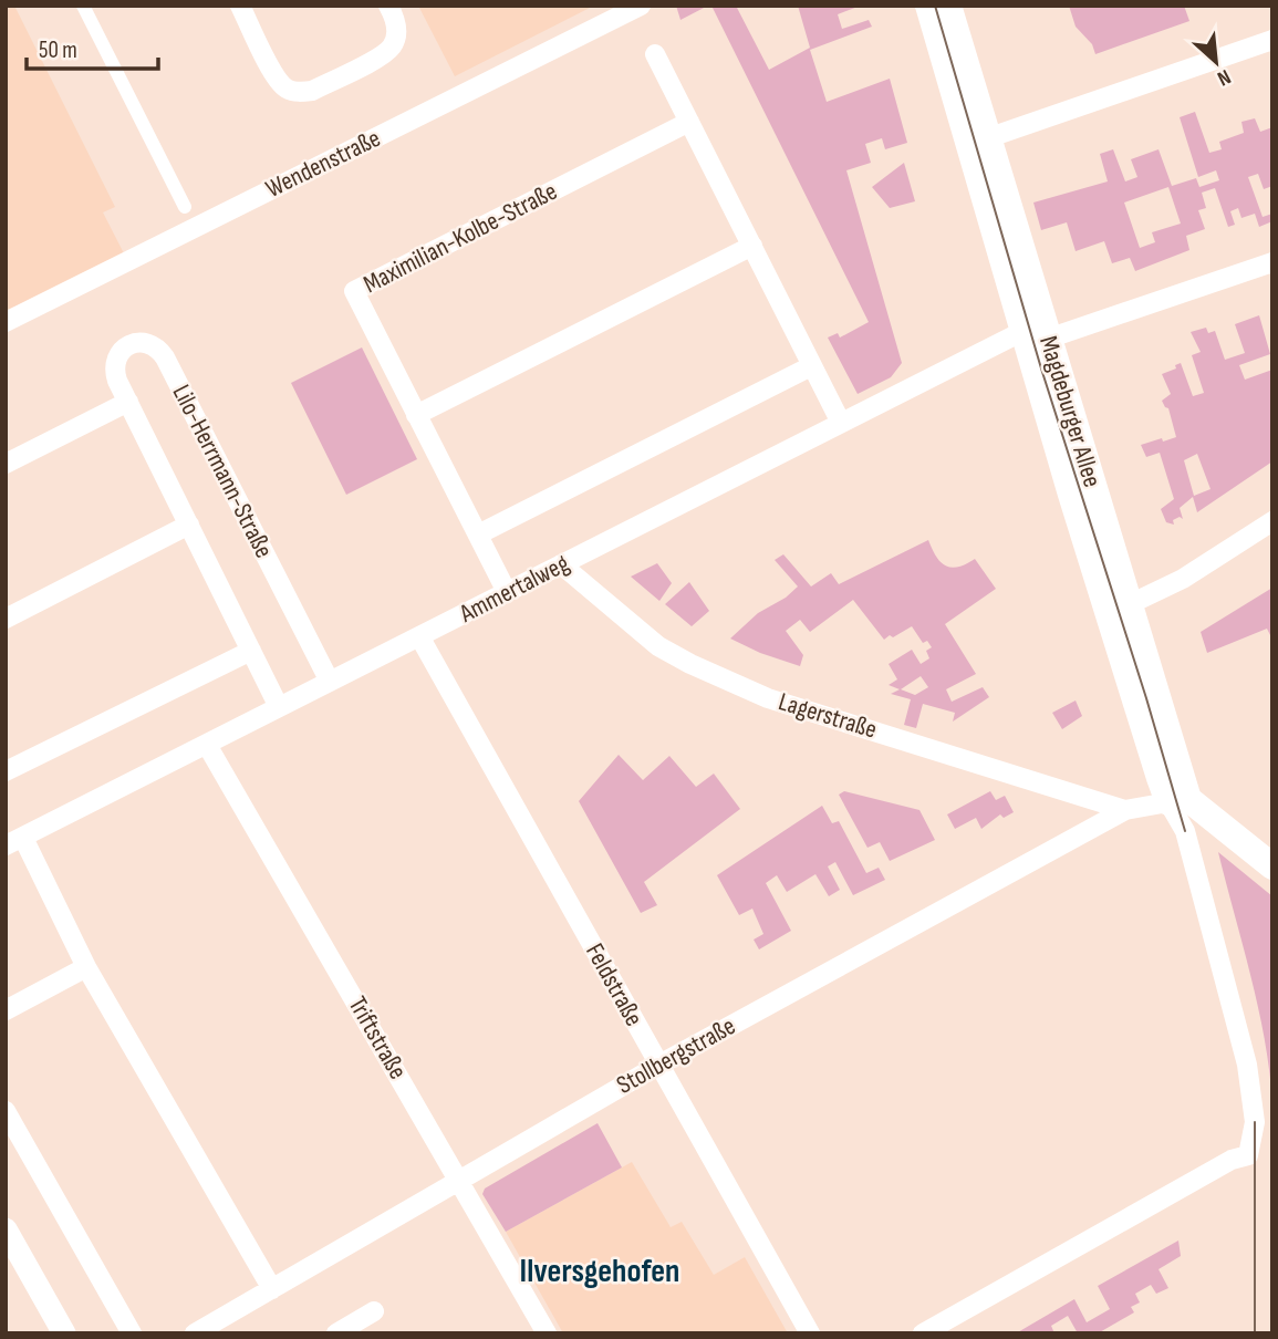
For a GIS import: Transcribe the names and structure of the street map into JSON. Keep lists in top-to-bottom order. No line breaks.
{"streets":{"main road":["Magdeburger Allee"],"street":["Wendenstraße","Maximilian-Kolbe-Straße","Lilo-Herrmann-Straße","Ammertalweg","Lagerstraße","Feldstraße","Triftstraße","Stollbergstraße"]},"crossings":[["Maximilian-Kolbe-Straße","Ammertalweg"],["Magdeburger Allee","Ammertalweg"],["Magdeburger Allee","Stollbergstraße"],["Lilo-Herrmann-Straße","Ammertalweg"],["Ammertalweg","Lagerstraße"],["Ammertalweg","Feldstraße"],["Ammertalweg","Triftstraße"],["Lagerstraße","Stollbergstraße"],["Feldstraße","Stollbergstraße"],["Triftstraße","Stollbergstraße"]],"districts":["Ilversgehofen"],"scale_bar":"50 m","north":"bottom right"}
